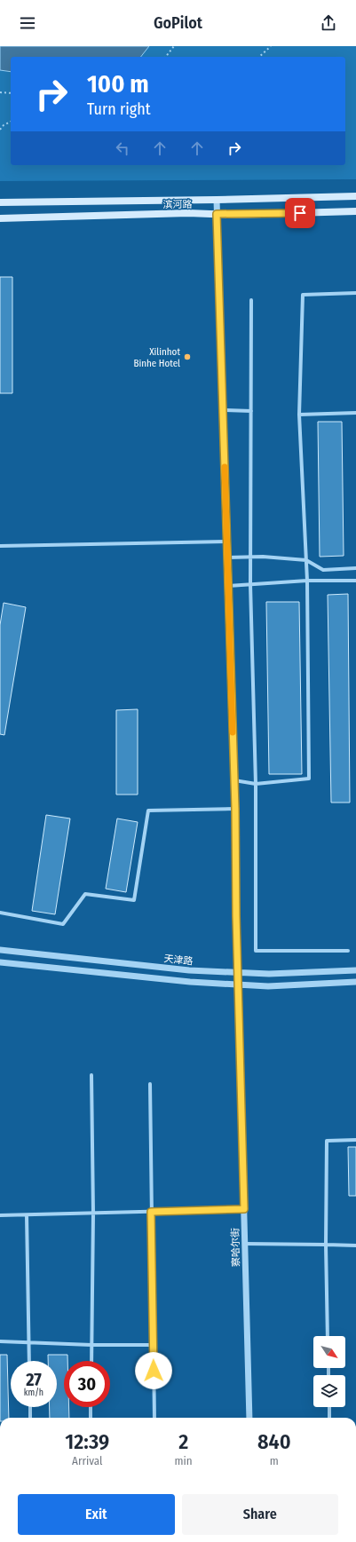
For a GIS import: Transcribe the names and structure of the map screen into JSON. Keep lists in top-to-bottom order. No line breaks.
{"streets":{"main road":["滨河路"],"street":["天津路","察哈尔街"]},"crossings":[["滨河路","察哈尔街"],["天津路","察哈尔街"]],"places":["Xilinhot Binhe Hotel"],"north":"bottom right","page":{"header":"GoPilot","turn":["100 m","Turn right"],"speed":"27 km/h","limit":"30","eta":["12:39","Arrival","2","min","840","m"],"buttons":["Exit","Share"]}}
